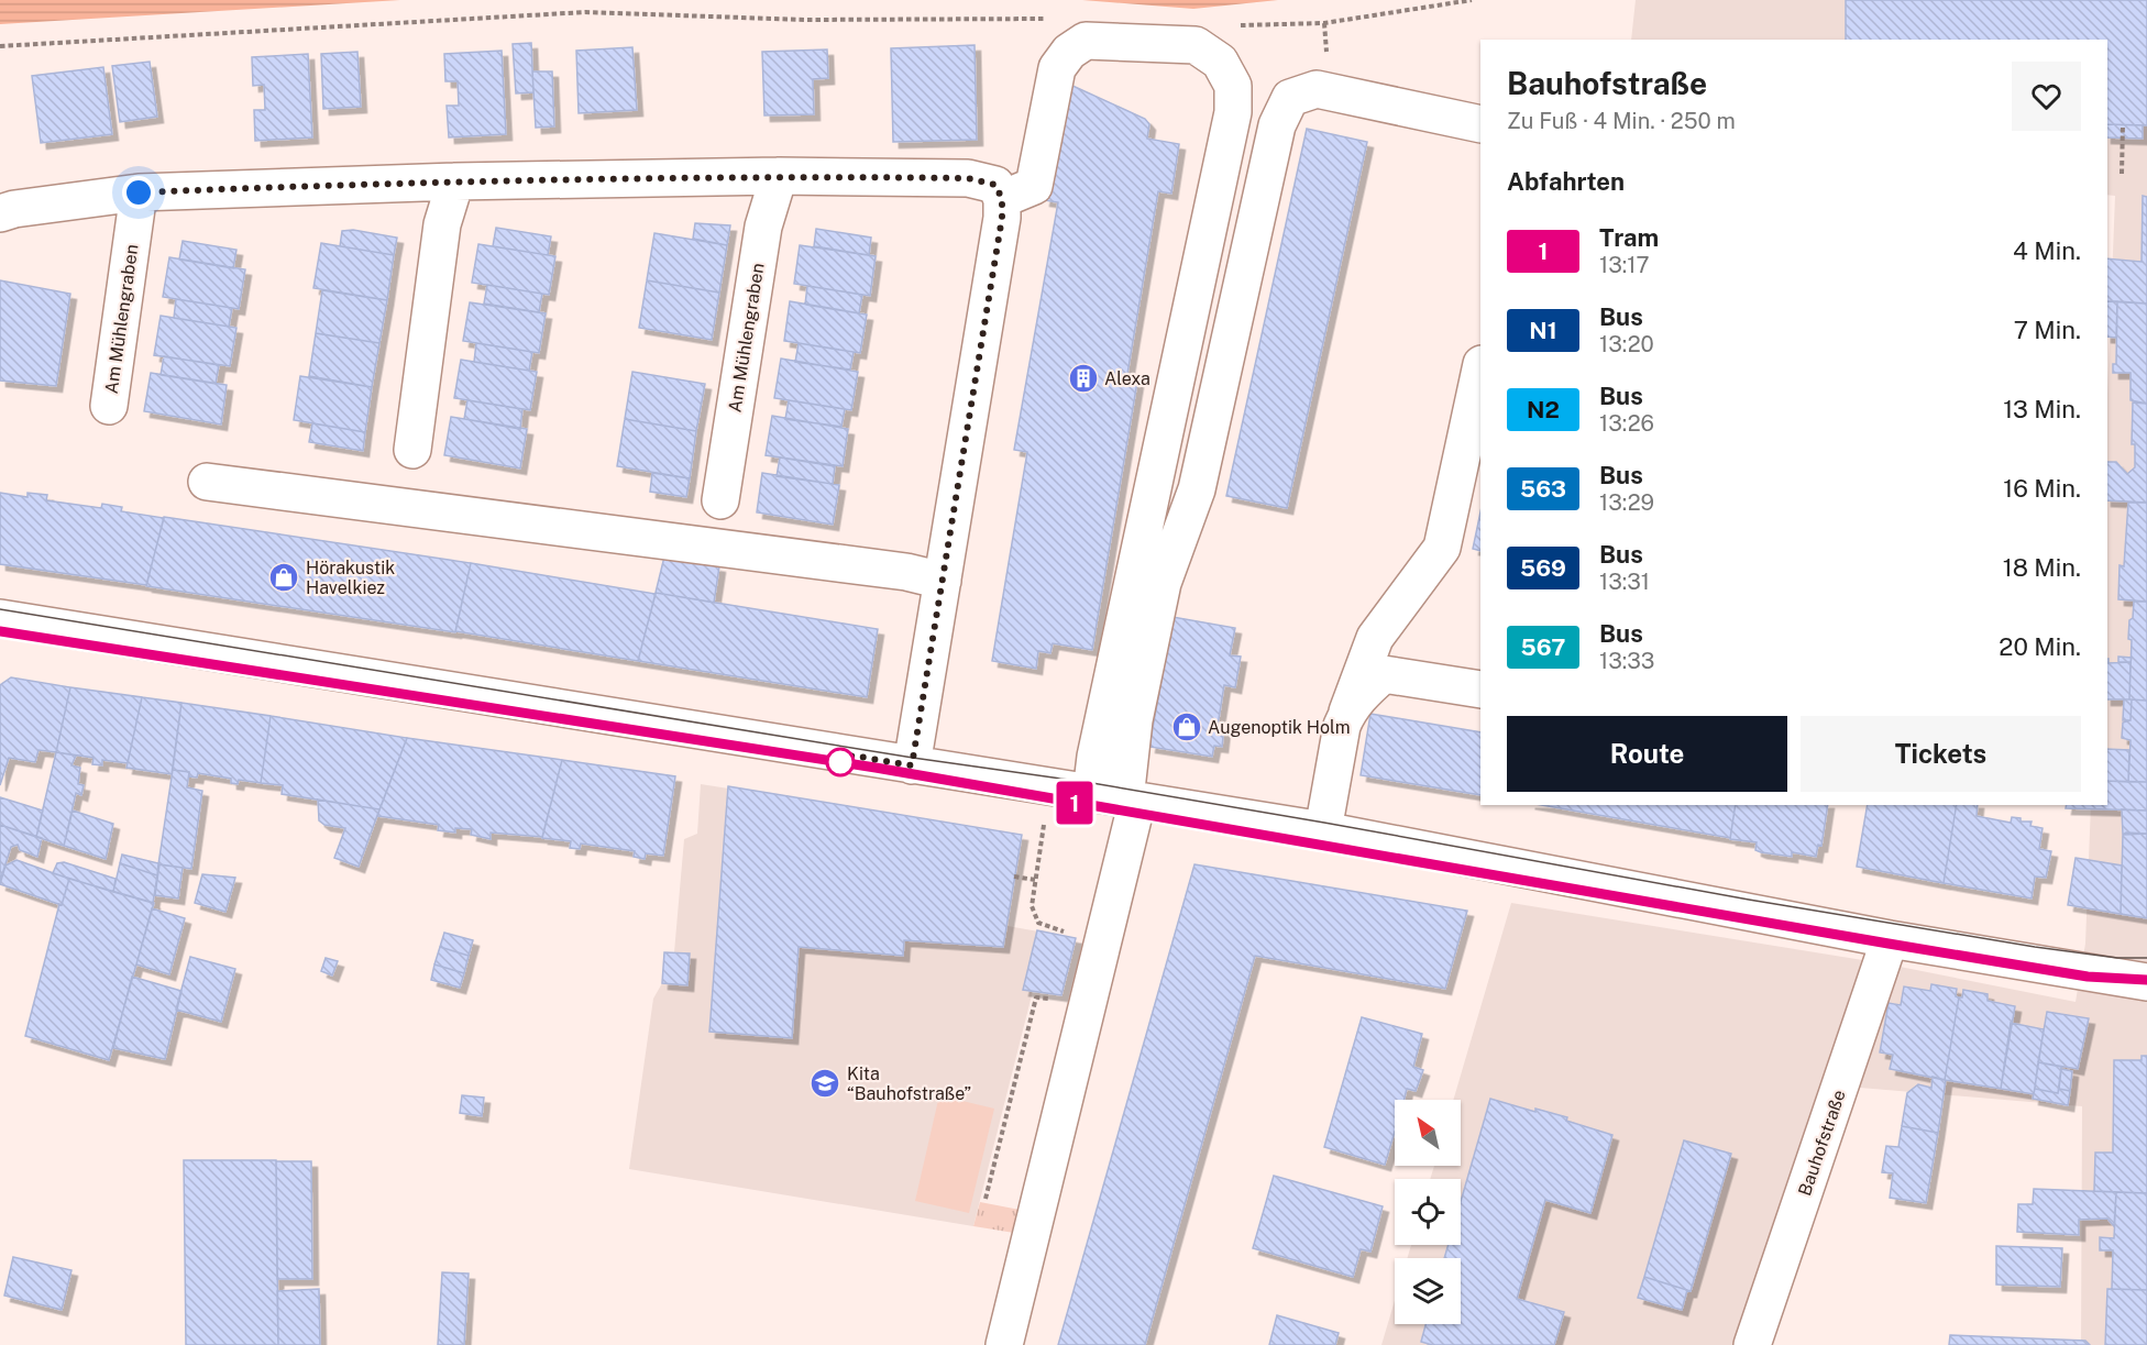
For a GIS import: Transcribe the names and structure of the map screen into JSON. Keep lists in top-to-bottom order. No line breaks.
{"streets":{"street":["Am Mühlengraben","Bauhofstraße"]},"places":{"building":["Alexa"],"shop":["Hörakustik Havelkiez","Augenoptik Holm"],"school or university":["Kita “Bauhofstraße”"]},"lines":["tram line 1"],"north":"top left","page":{"on_map":"1","heading":[["Bauhofstraße","Zu Fuß · 4 Min. · 250 m"],"Abfahrten"],"list":[{"mark":"1","name":"Tram","note":"13:17","value":"4 Min."},{"mark":"N1","name":"Bus","note":"13:20","value":"7 Min."},{"mark":"N2","name":"Bus","note":"13:26","value":"13 Min."},{"mark":"563","name":"Bus","note":"13:29","value":"16 Min."},{"mark":"569","name":"Bus","note":"13:31","value":"18 Min."},{"mark":"567","name":"Bus","note":"13:33","value":"20 Min."}],"buttons":["Route","Tickets"]}}
